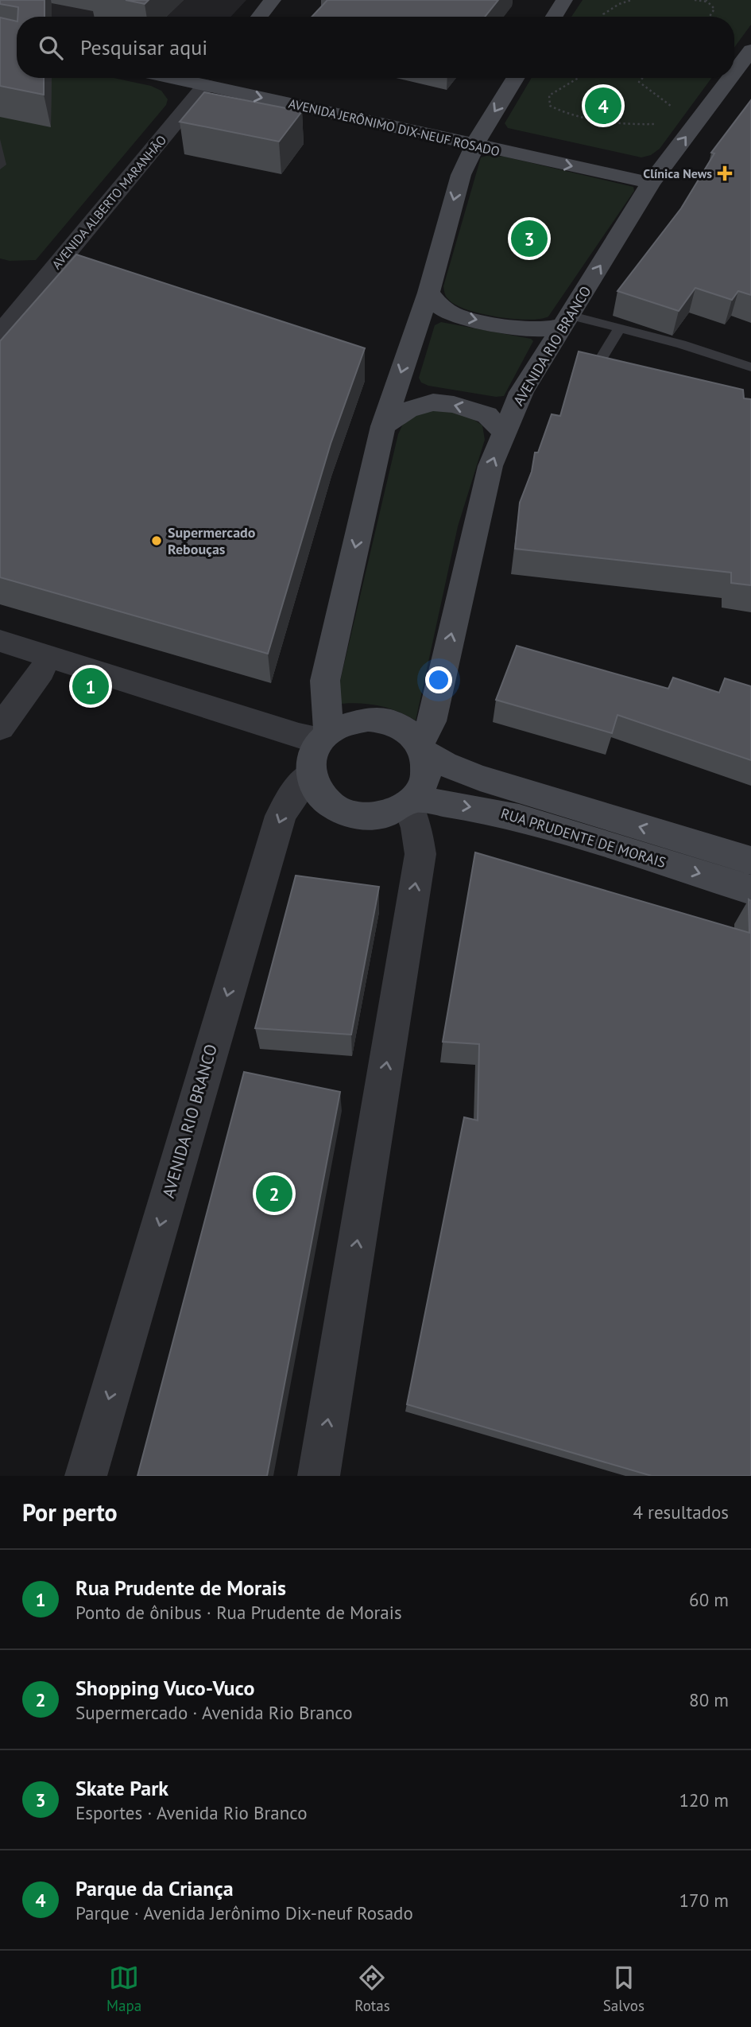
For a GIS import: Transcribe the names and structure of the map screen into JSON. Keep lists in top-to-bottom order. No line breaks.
{"streets":{"main road":["AVENIDA JERÔNIMO DIX-NEUF ROSADO","AVENIDA RIO BRANCO","RUA PRUDENTE DE MORAIS"],"street":["AVENIDA ALBERTO MARANHÃO"]},"crossings":[["AVENIDA JERÔNIMO DIX-NEUF ROSADO","AVENIDA RIO BRANCO"],["AVENIDA RIO BRANCO","RUA PRUDENTE DE MORAIS"]],"places":{"health":["Clínica News"],"other":["Supermercado Rebouças"]},"page":{"search":"Pesquisar aqui","pins":["4","3","1","2"],"heading":["Por perto","4 resultados"],"list":[{"mark":"1","name":"Rua Prudente de Morais","note":"Ponto de ônibus · Rua Prudente de Morais","value":"60 m"},{"mark":"2","name":"Shopping Vuco-Vuco","note":"Supermercado · Avenida Rio Branco","value":"80 m"},{"mark":"3","name":"Skate Park","note":"Esportes · Avenida Rio Branco","value":"120 m"},{"mark":"4","name":"Parque da Criança","note":"Parque · Avenida Jerônimo Dix-neuf Rosado","value":"170 m"}],"nav":["Mapa","Rotas","Salvos"]}}
